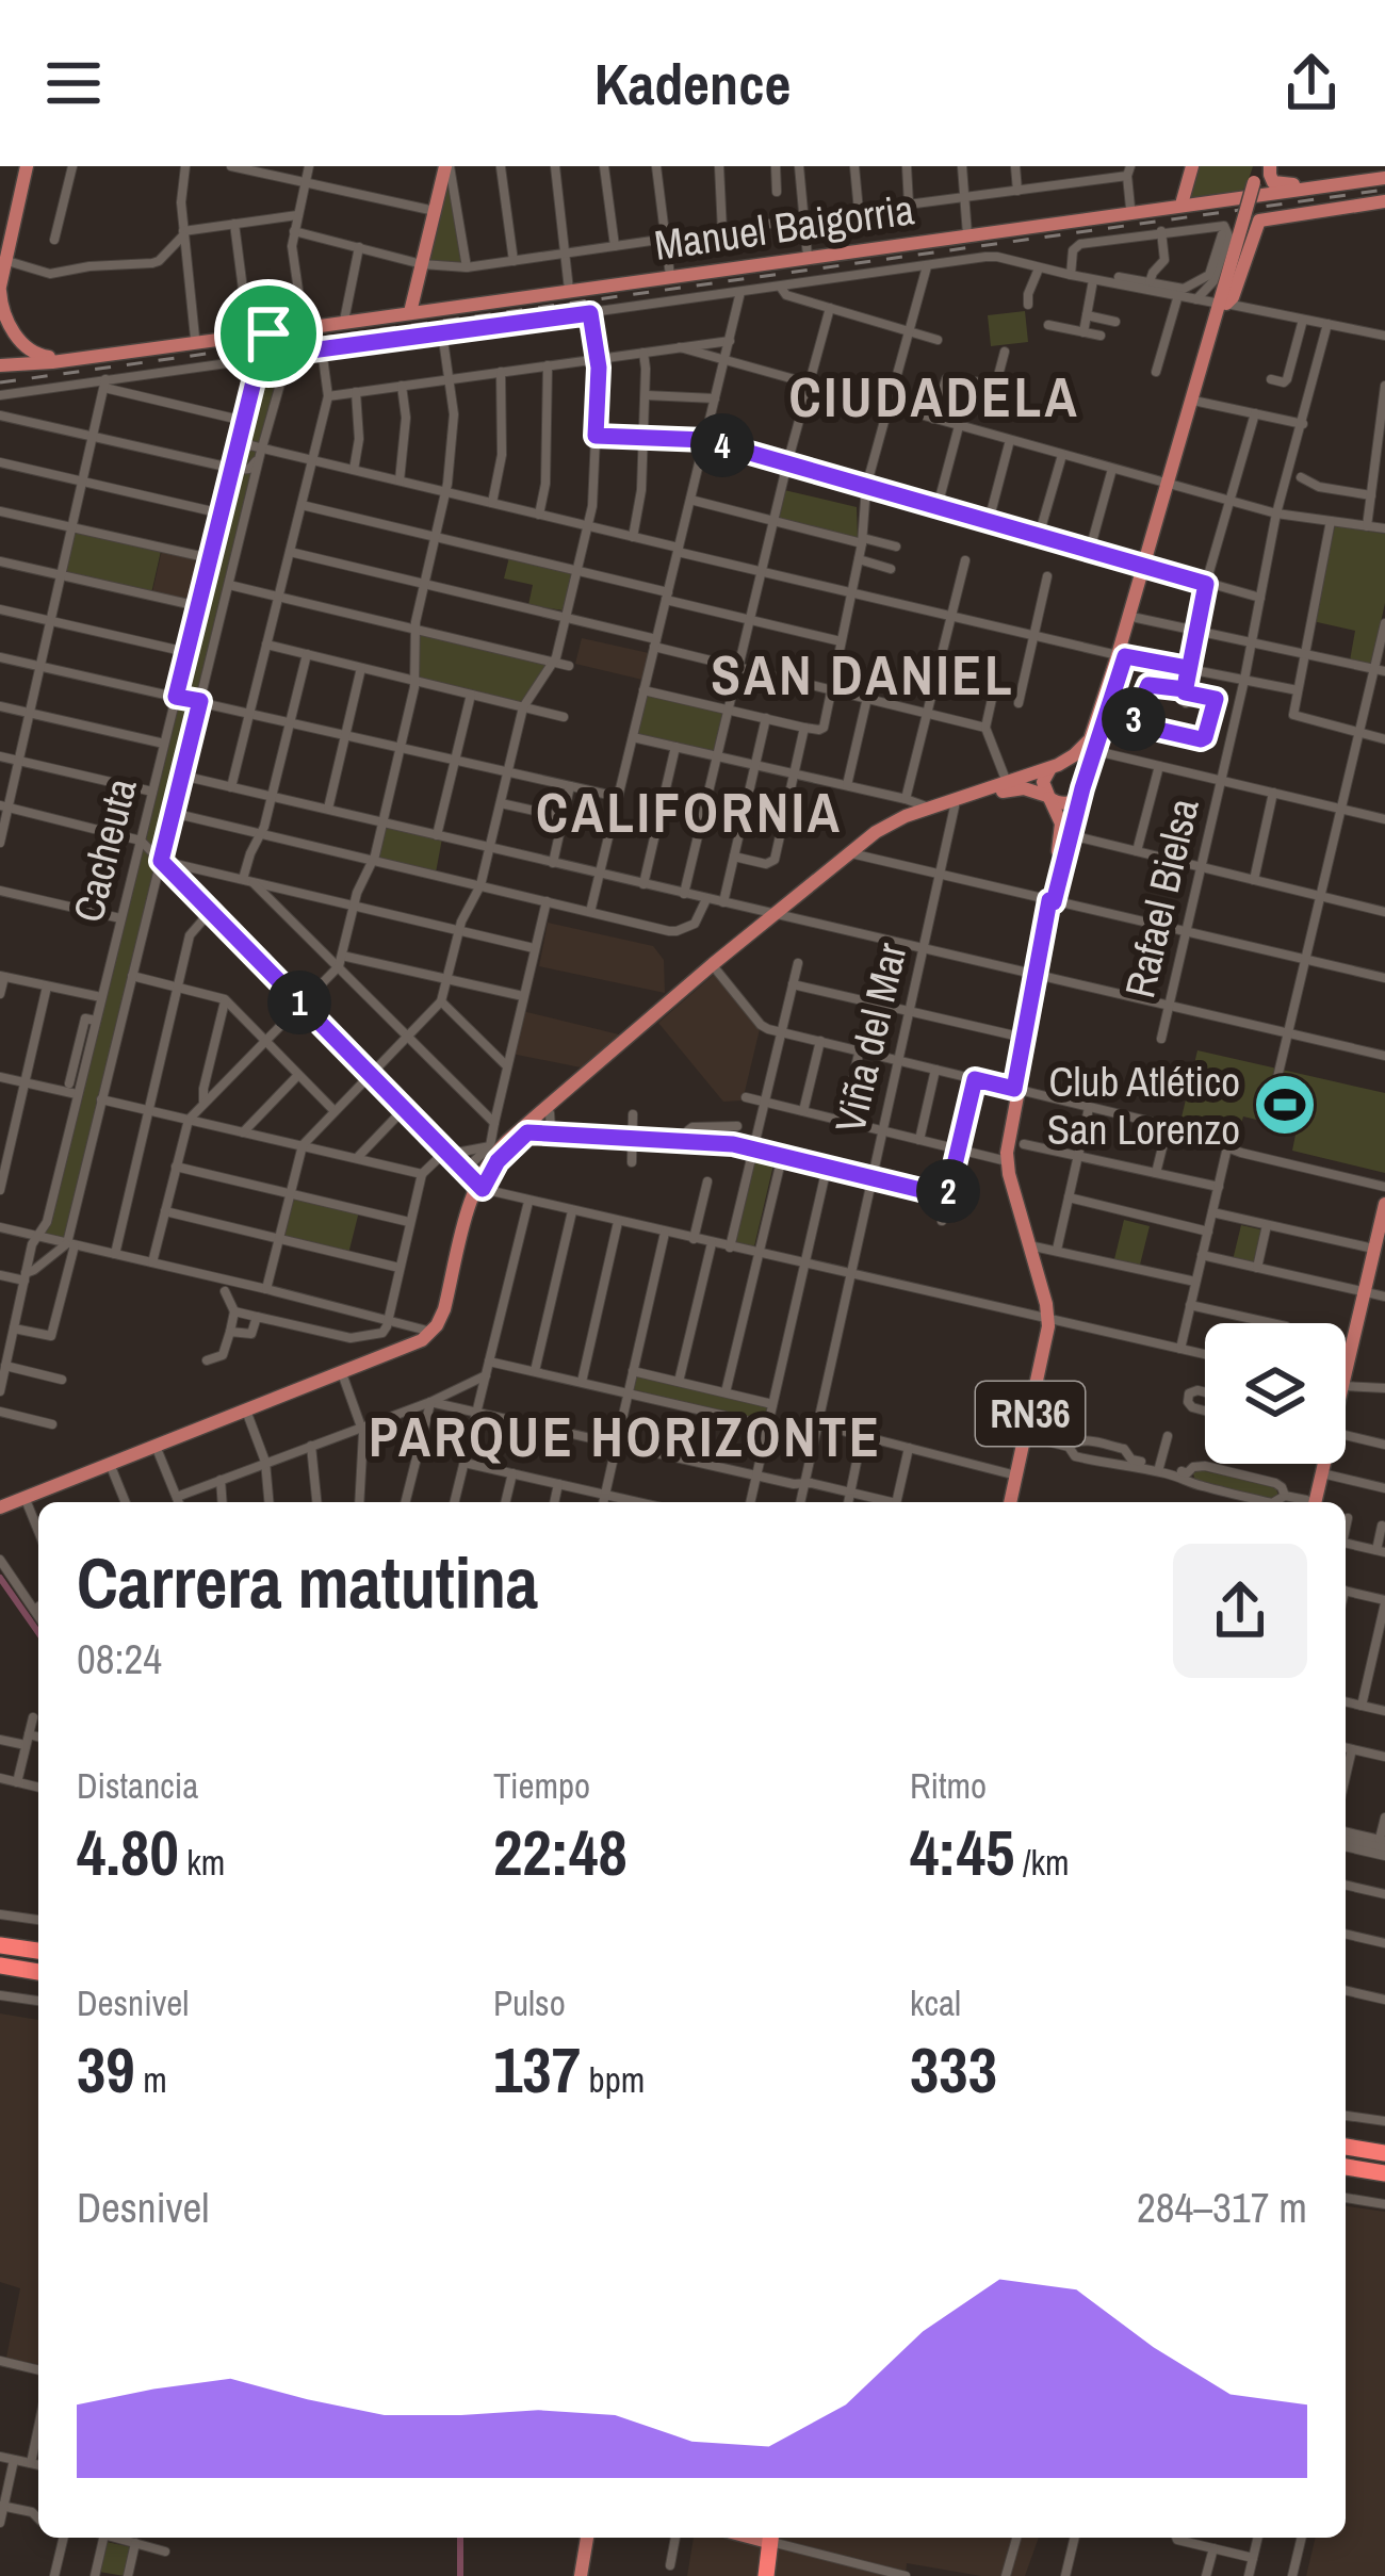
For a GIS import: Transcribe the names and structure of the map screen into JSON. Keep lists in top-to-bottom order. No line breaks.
{"streets":{"main road":["Manuel Baigorria","RN36"],"street":["Cacheuta","Rafael Bielsa","Viña del Mar"]},"crossings":[["Manuel Baigorria","Cacheuta"],["Manuel Baigorria","RN36"]],"districts":["CIUDADELA","SAN DANIEL","CALIFORNIA","PARQUE HORIZONTE"],"places":{"sports":["Club Atlético San Lorenzo"]},"page":{"header":"Kadence","pins":["4","3","1","2"],"heading":["Carrera matutina","08:24"],"stats":[["Distancia","4.80 km"],["Tiempo","22:48"],["Ritmo","4:45 /km"],["Desnivel","39 m"],["Pulso","137 bpm"],["kcal","333"]],"chart":["Desnivel","284–317 m"]}}
